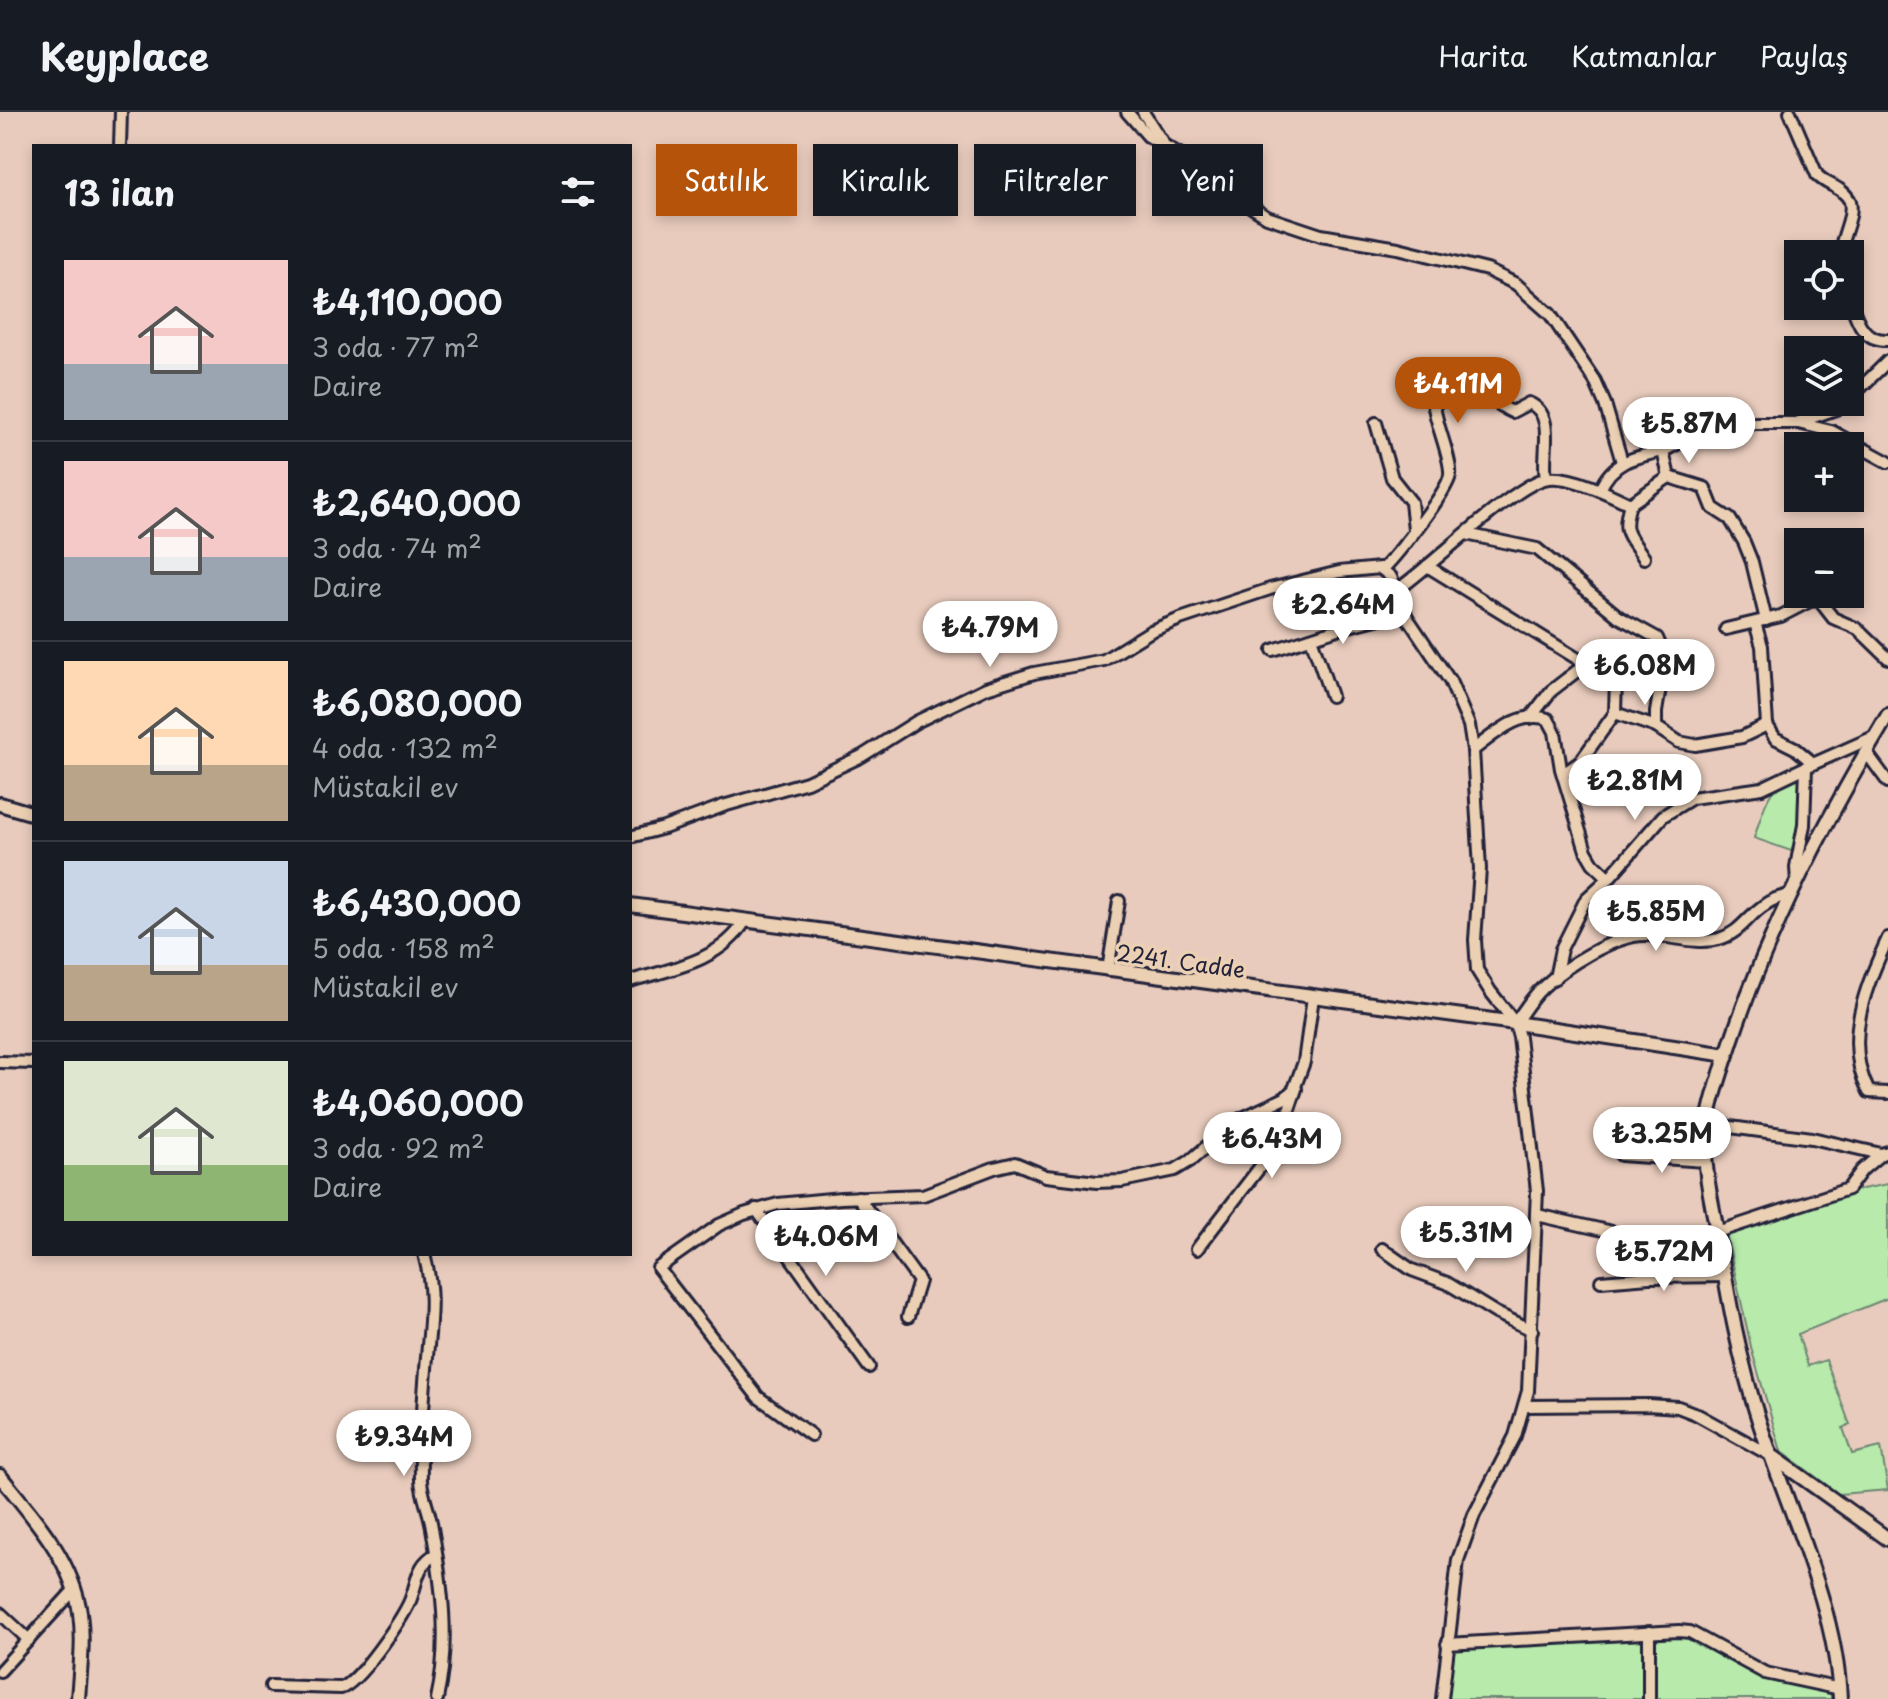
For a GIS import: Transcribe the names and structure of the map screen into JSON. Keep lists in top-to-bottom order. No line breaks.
{"streets":{"street":["2241. Cadde"]},"page":{"header":"Keyplace","nav":["Harita","Katmanlar","Paylaş"],"chip":["Satılık","Kiralık","Filtreler","Yeni"],"heading":"13 ilan","map_buttons":["+","−"],"list":[{"name":"₺4,110,000","note":"3 oda · 77 m² · Daire"},{"name":"₺2,640,000","note":"3 oda · 74 m² · Daire"},{"name":"₺6,080,000","note":"4 oda · 132 m² · Müstakil ev"},{"name":"₺6,430,000","note":"5 oda · 158 m² · Müstakil ev"},{"name":"₺4,060,000","note":"3 oda · 92 m² · Daire"}],"price":["₺4.11M","₺5.87M","₺2.64M","₺4.79M","₺6.08M","₺2.81M","₺5.85M","₺3.25M","₺6.43M","₺5.31M","₺4.06M","₺5.72M","₺9.34M"]}}
